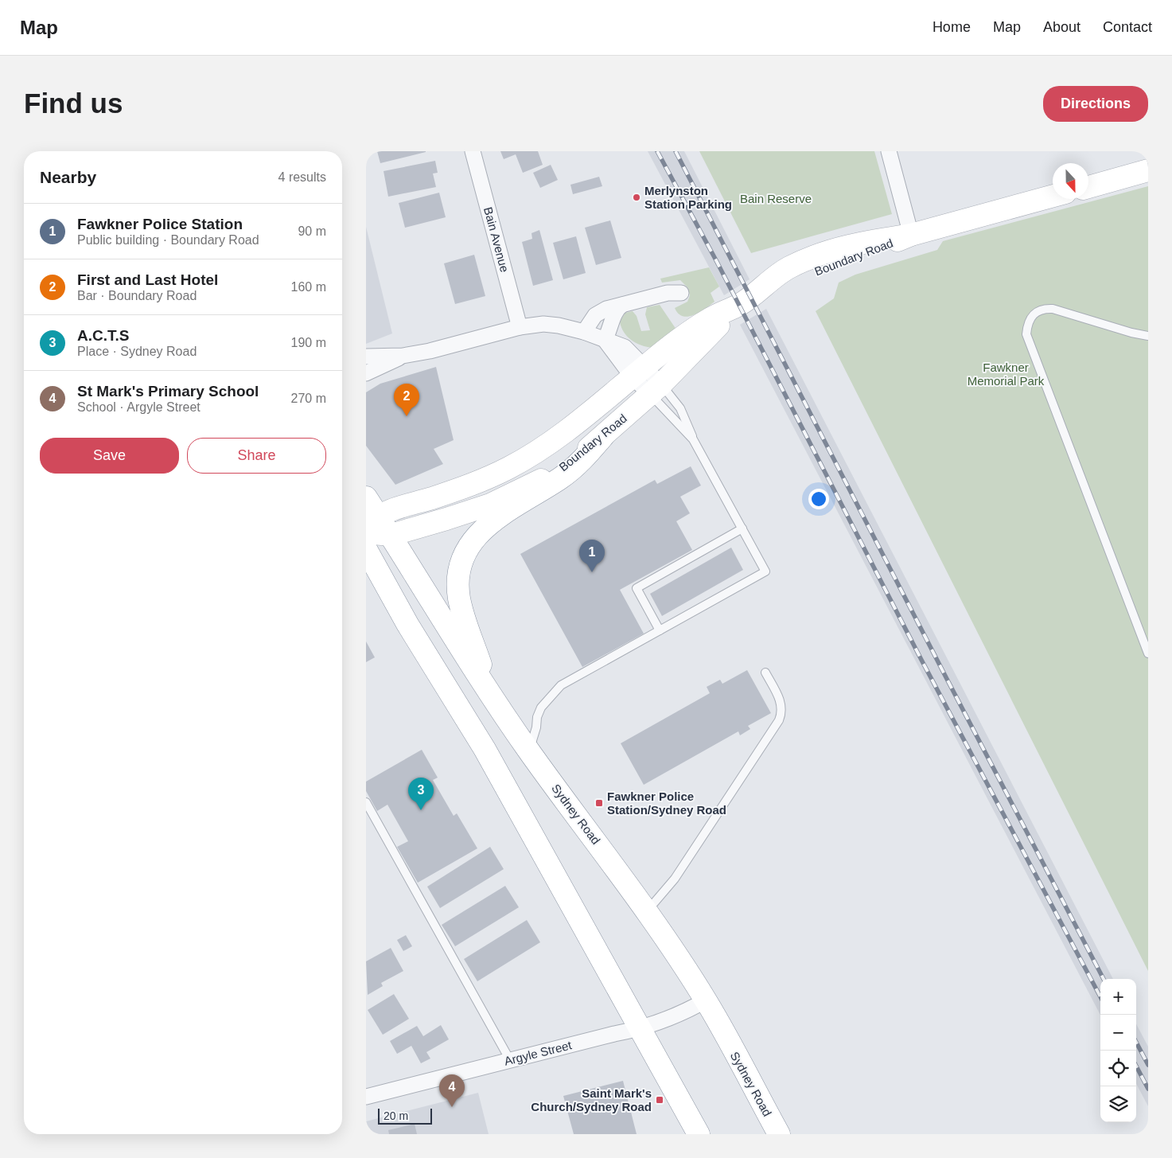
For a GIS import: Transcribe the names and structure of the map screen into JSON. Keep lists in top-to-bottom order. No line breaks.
{"streets":{"main road":["Boundary Road","Sydney Road"],"street":["Bain Avenue","Argyle Street"]},"crossings":[["Boundary Road","Sydney Road"],["Sydney Road","Argyle Street"]],"parks":["Bain Reserve","Fawkner Memorial Park"],"places":{"other":["Merlynston Station Parking"],"transit":["Fawkner Police Station/Sydney Road","Saint Mark's Church/Sydney Road"]},"scale_bar":"20 m","north":"bottom","page":{"header":"Map","nav":["Home","Map","About","Contact"],"buttons":["Directions",["Save","Share"]],"title":"Find us","heading":["Nearby","4 results"],"list":[{"mark":"1","name":"Fawkner Police Station","note":"Public building · Boundary Road","value":"90 m"},{"mark":"2","name":"First and Last Hotel","note":"Bar · Boundary Road","value":"160 m"},{"mark":"3","name":"A.C.T.S","note":"Place · Sydney Road","value":"190 m"},{"mark":"4","name":"St Mark's Primary School","note":"School · Argyle Street","value":"270 m"}],"pins":["2","1","3","4"],"map_buttons":["+","−"],"scale":"20 m"}}
